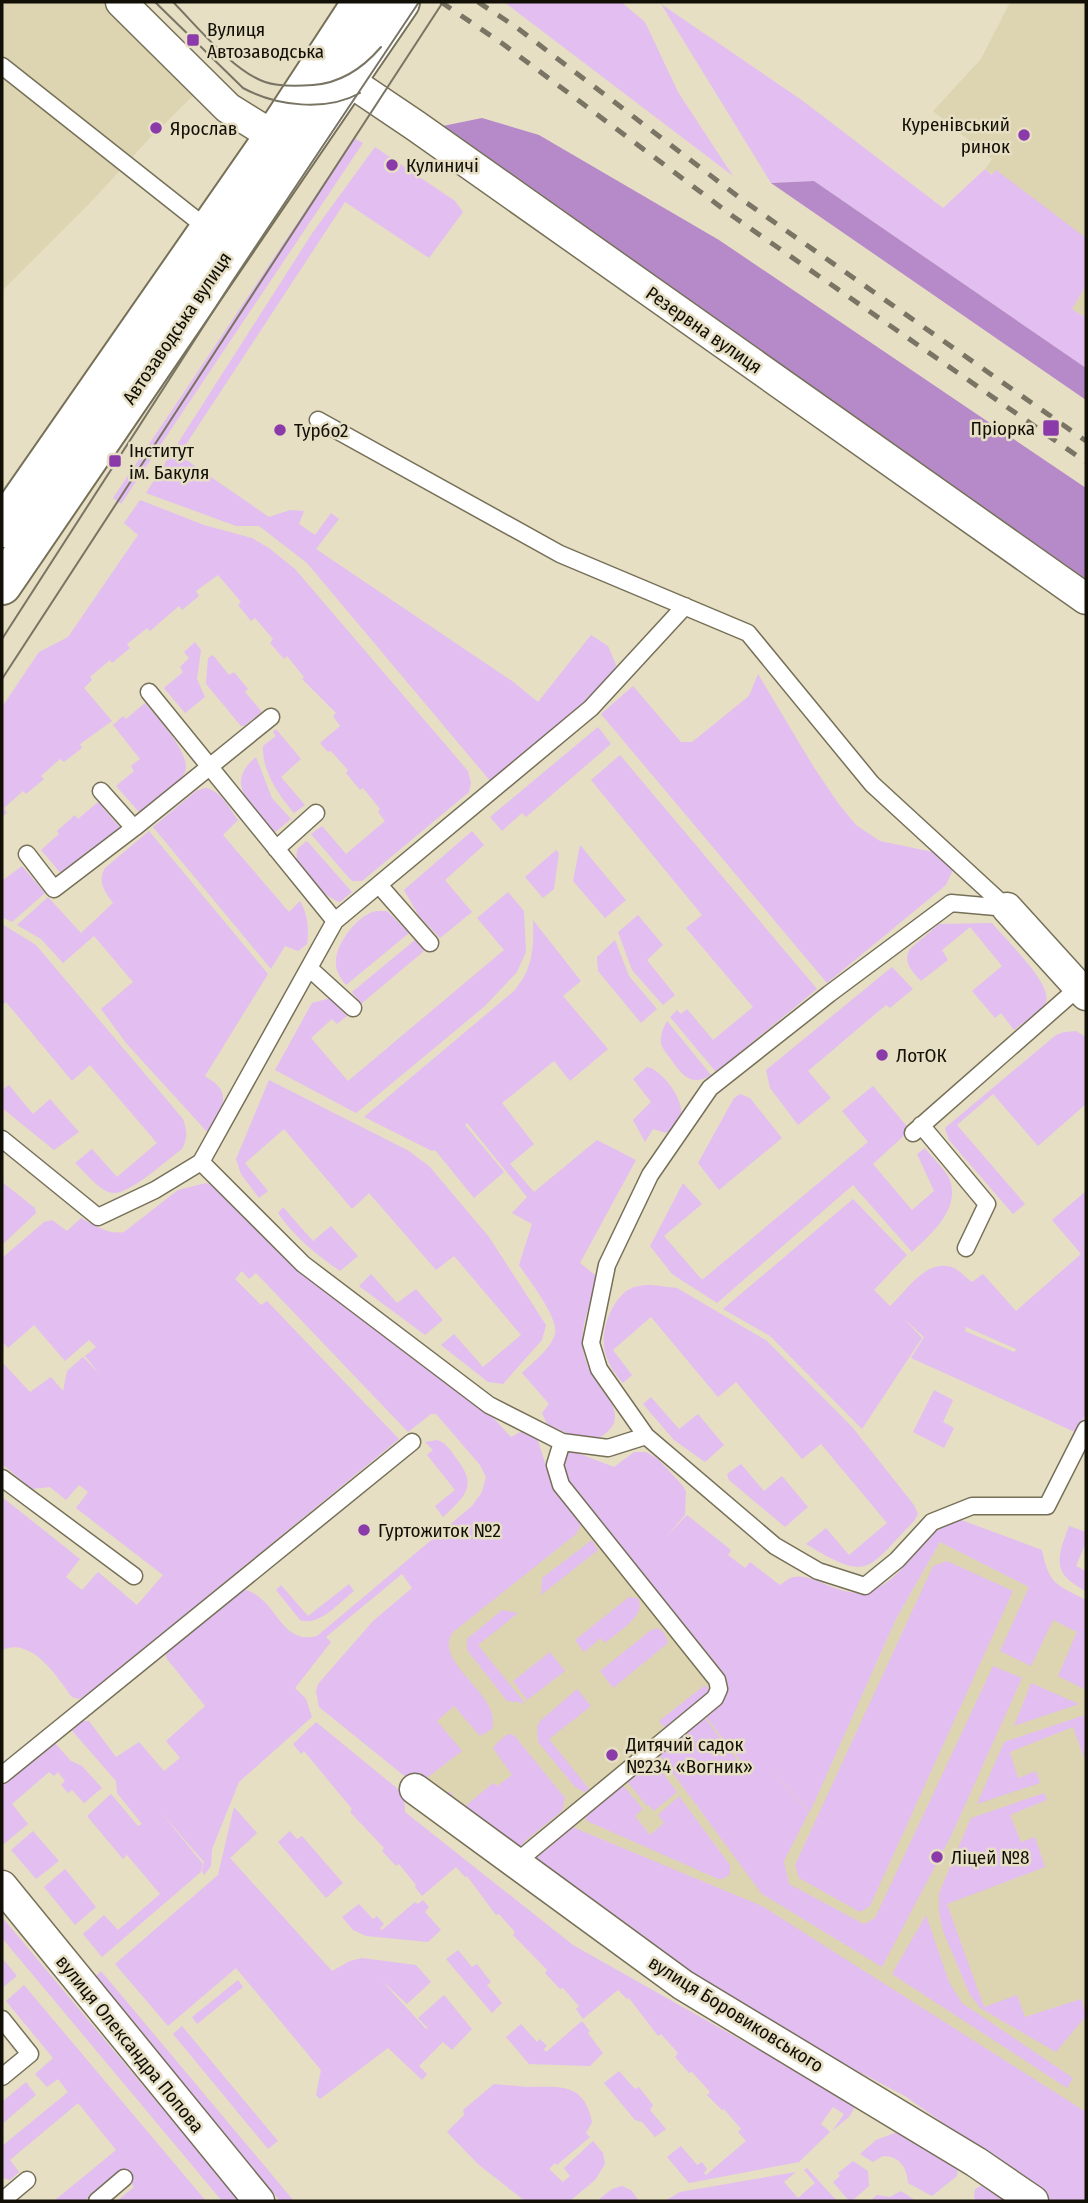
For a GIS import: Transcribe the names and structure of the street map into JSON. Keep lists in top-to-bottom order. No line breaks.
{"streets":{"main road":["Автозаводська вулиця"],"street":["Резервна вулиця","вулиця Боровиковського","вулиця Олександра Попова"]},"crossings":[["Автозаводська вулиця","Резервна вулиця"]],"places":{"transit":["Вулиця Автозаводська","Пріорка","Інститут ім. Бакуля"],"other":["Ярослав","Куренівський ринок","Кулиничі","Турбо2","ЛотОК","Гуртожиток №2","Дитячий садок №234 «Вогник»","Ліцей №8"]}}
